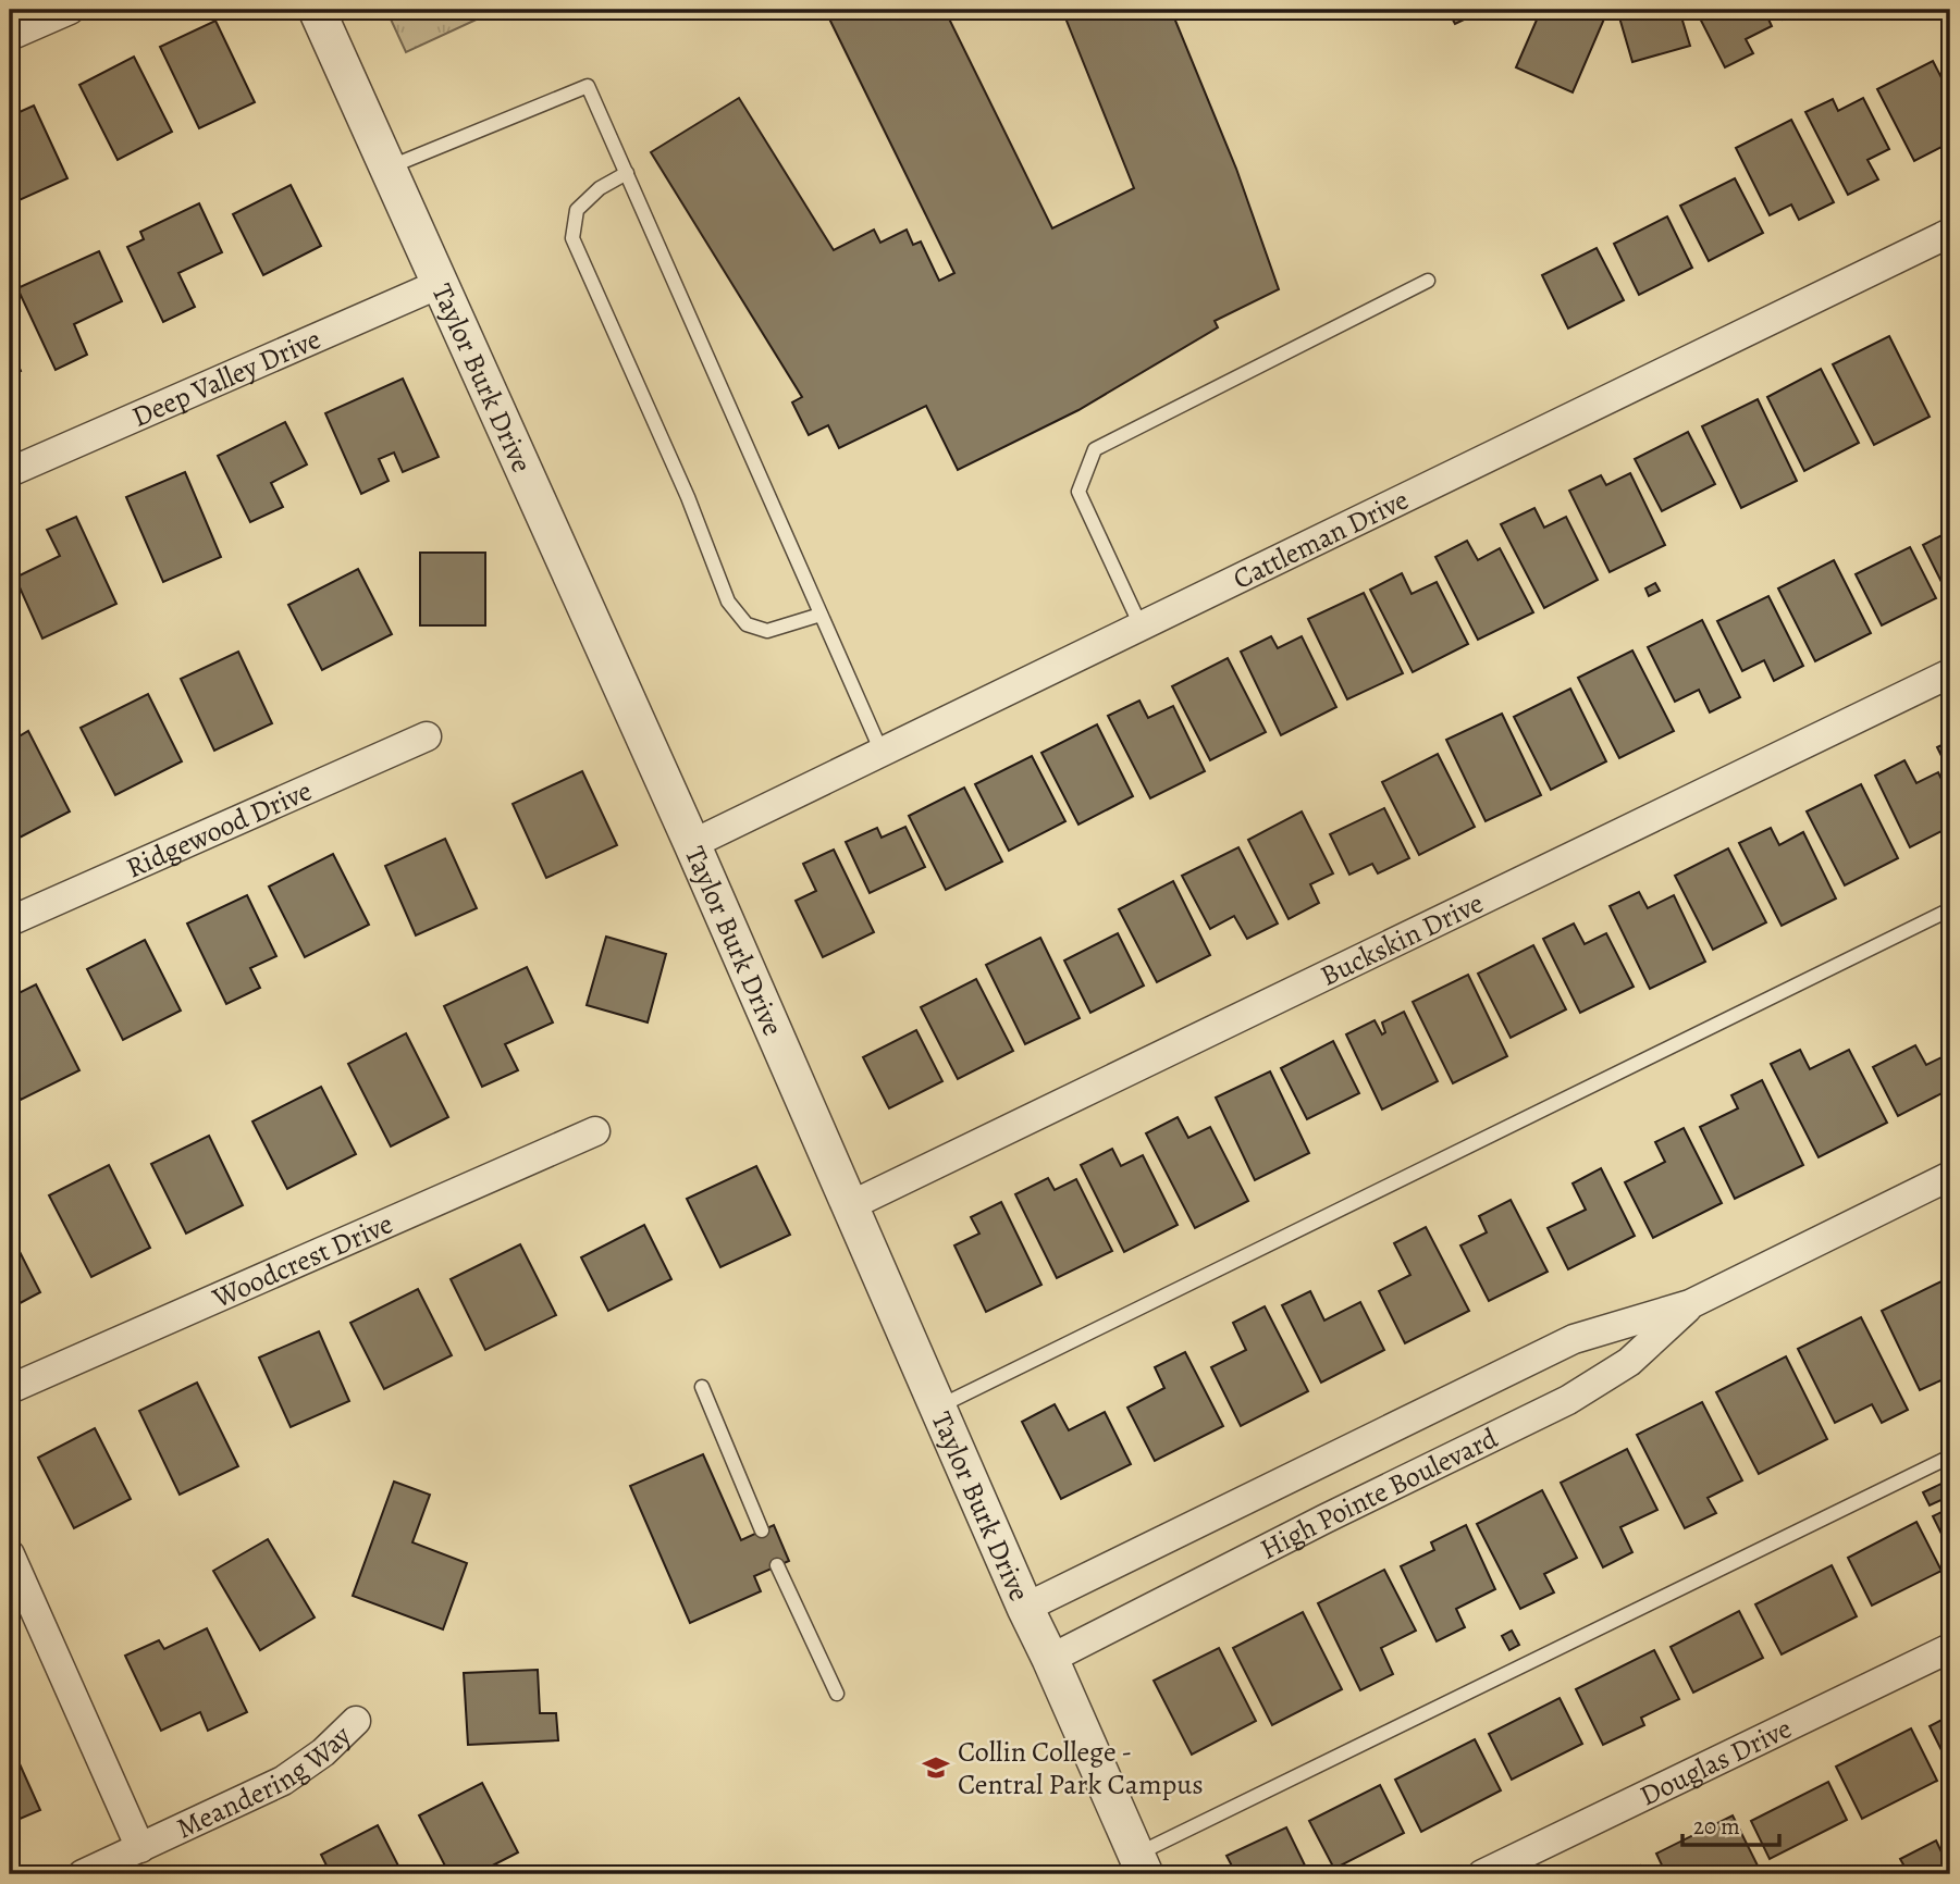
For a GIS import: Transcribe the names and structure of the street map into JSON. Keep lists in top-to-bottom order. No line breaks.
{"streets":{"street":["Deep Valley Drive","Taylor Burk Drive","Cattleman Drive","Ridgewood Drive","Buckskin Drive","Woodcrest Drive","High Pointe Boulevard","Douglas Drive","Meandering Way"]},"crossings":[["Deep Valley Drive","Taylor Burk Drive"],["Taylor Burk Drive","Cattleman Drive"],["Taylor Burk Drive","Buckskin Drive"],["Taylor Burk Drive","High Pointe Boulevard"]],"places":{"school or university":["Collin College - Central Park Campus"]},"scale_bar":"20 m"}
